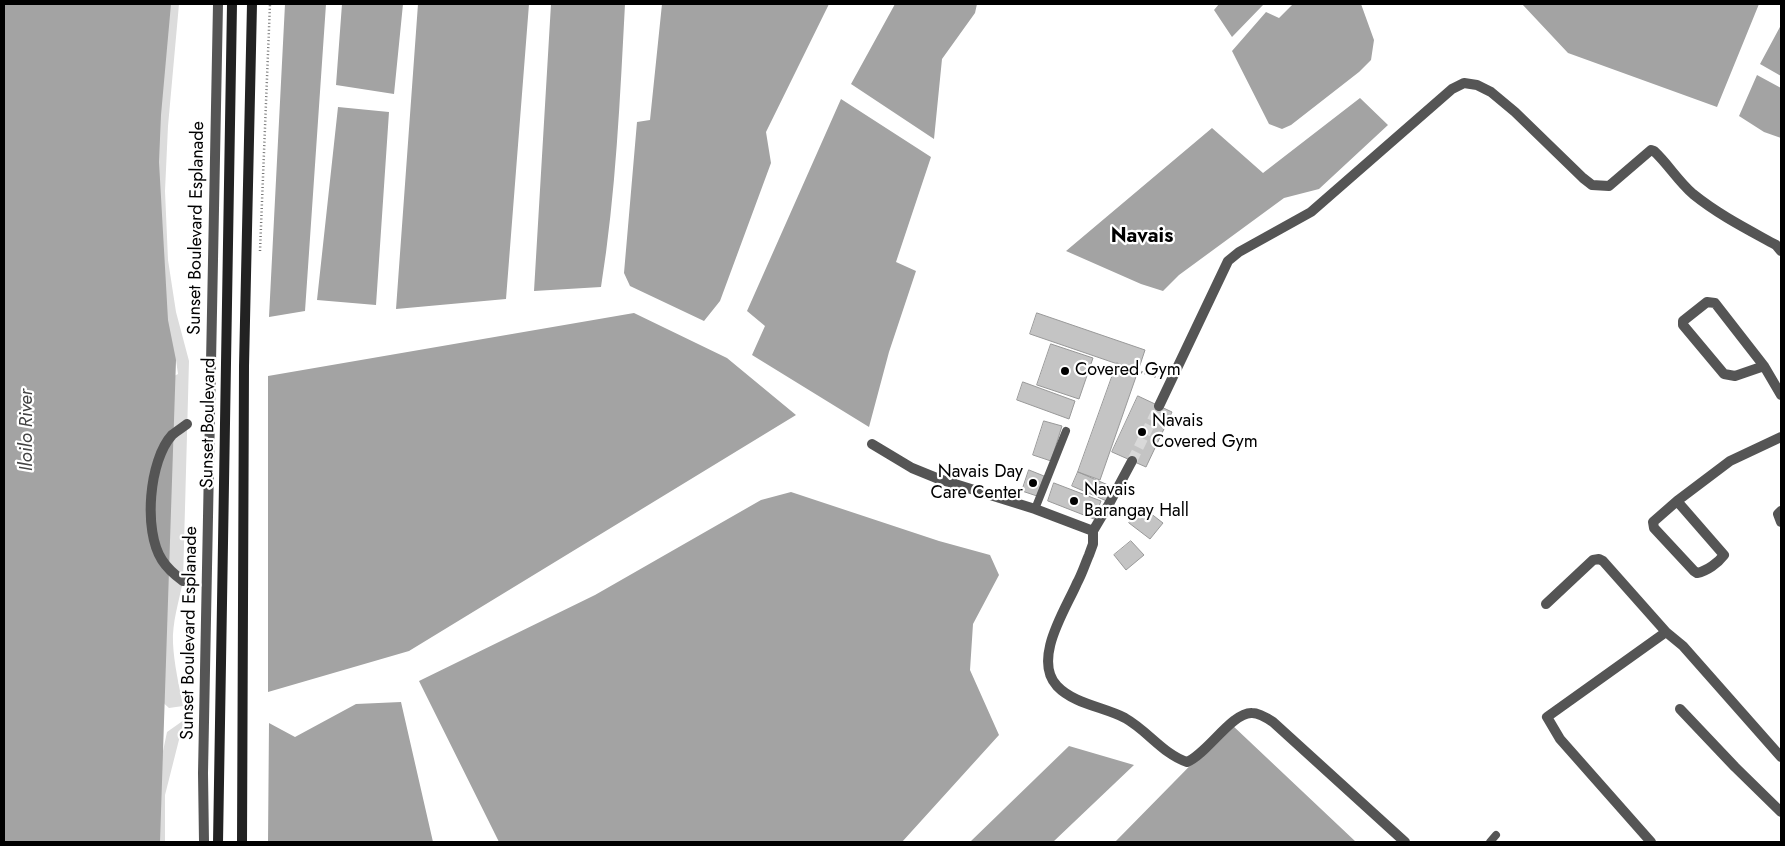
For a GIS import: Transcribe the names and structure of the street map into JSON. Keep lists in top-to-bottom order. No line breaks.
{"streets":{"main road":["Sunset Boulevard"],"street":["Sunset Boulevard Esplanade"]},"districts":["Navais"],"water":["Iloilo River"],"places":["Covered Gym","Navais Covered Gym","Navais Day Care Center","Navais Barangay Hall"]}
